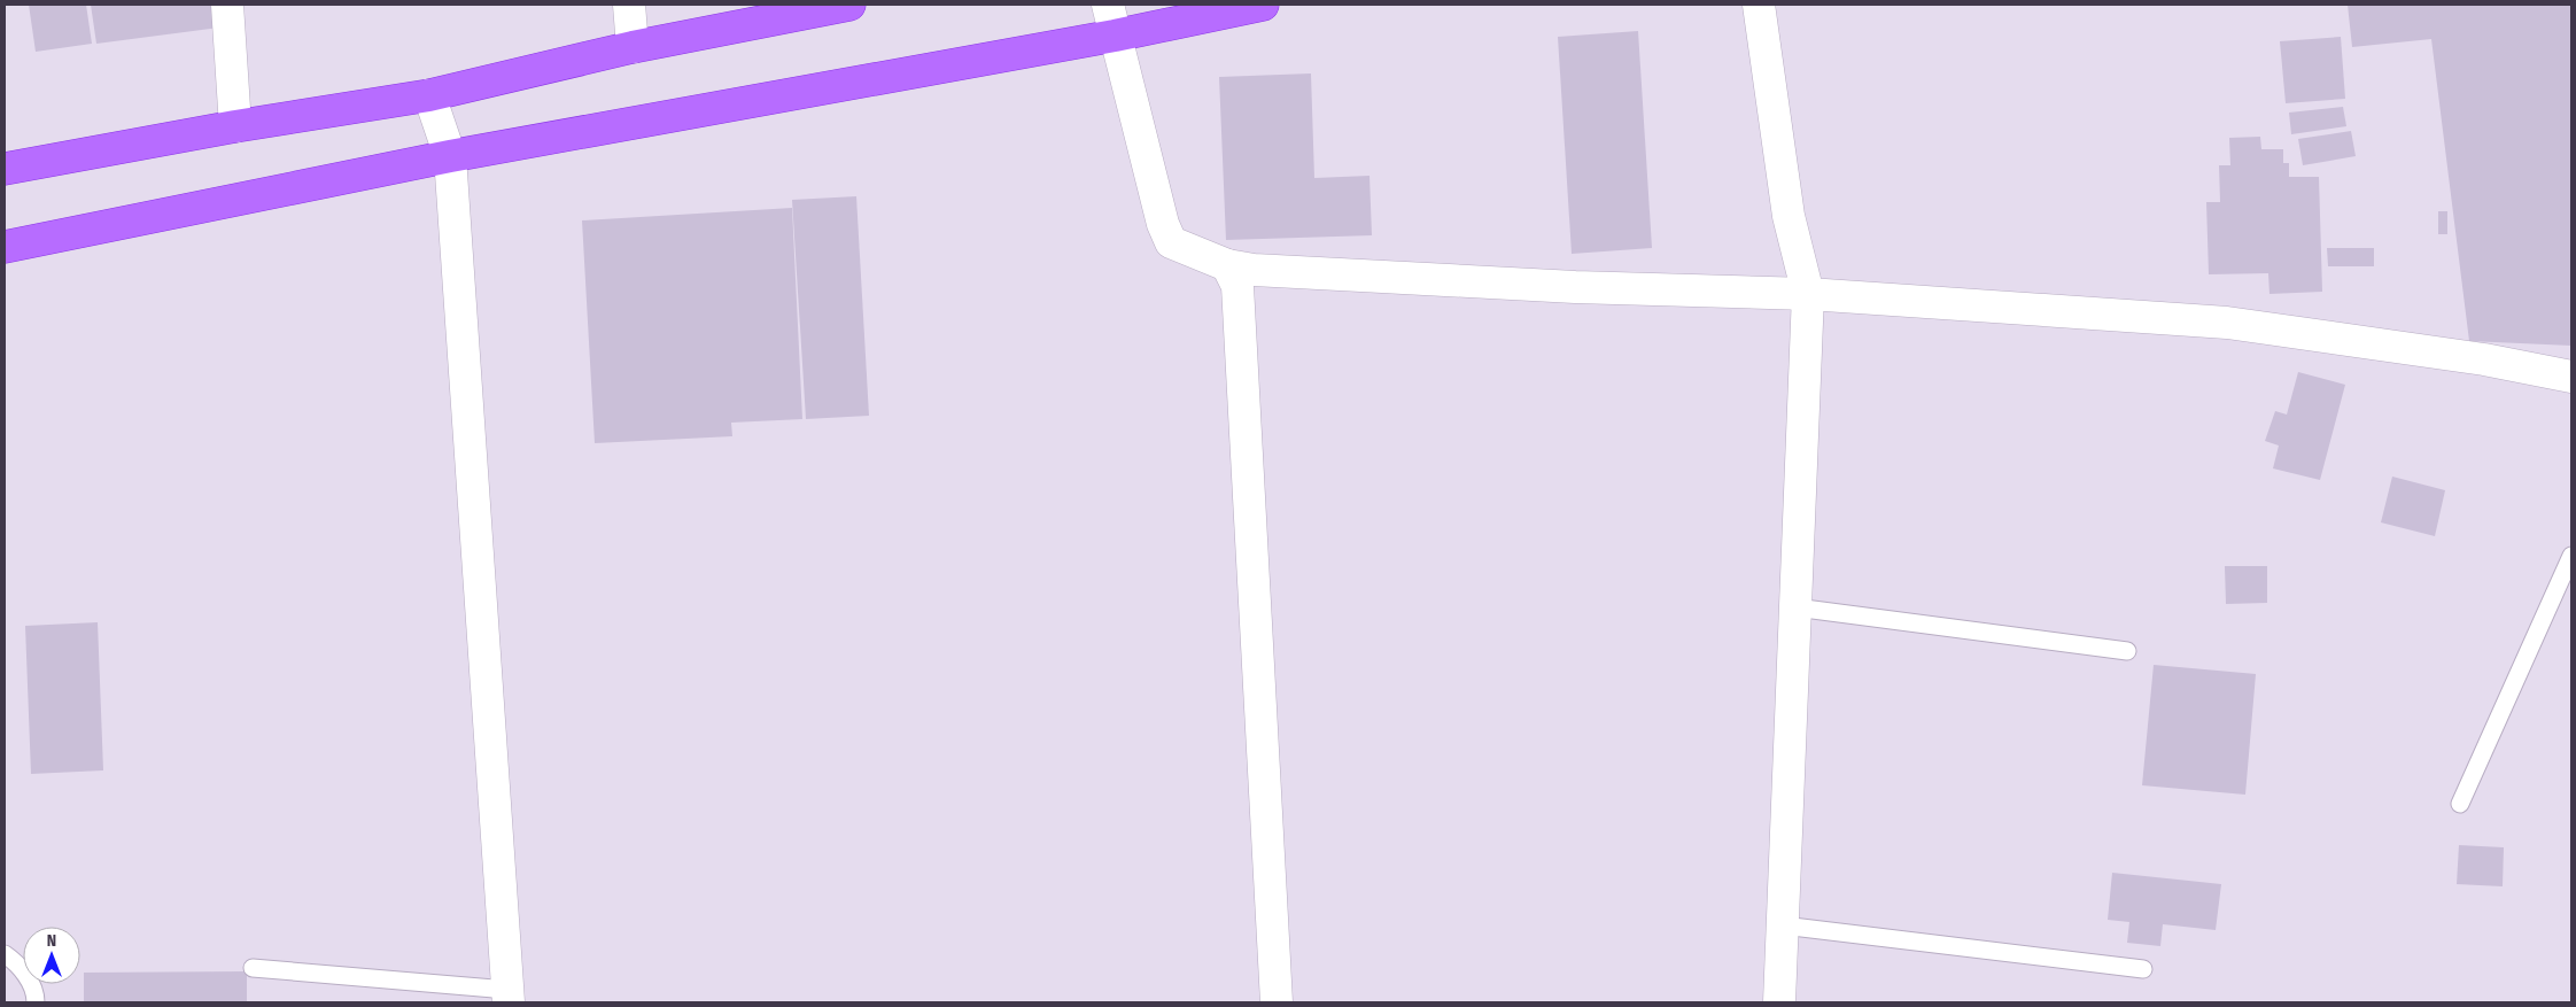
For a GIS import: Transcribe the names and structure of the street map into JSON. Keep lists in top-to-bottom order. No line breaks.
{"north":"top"}
